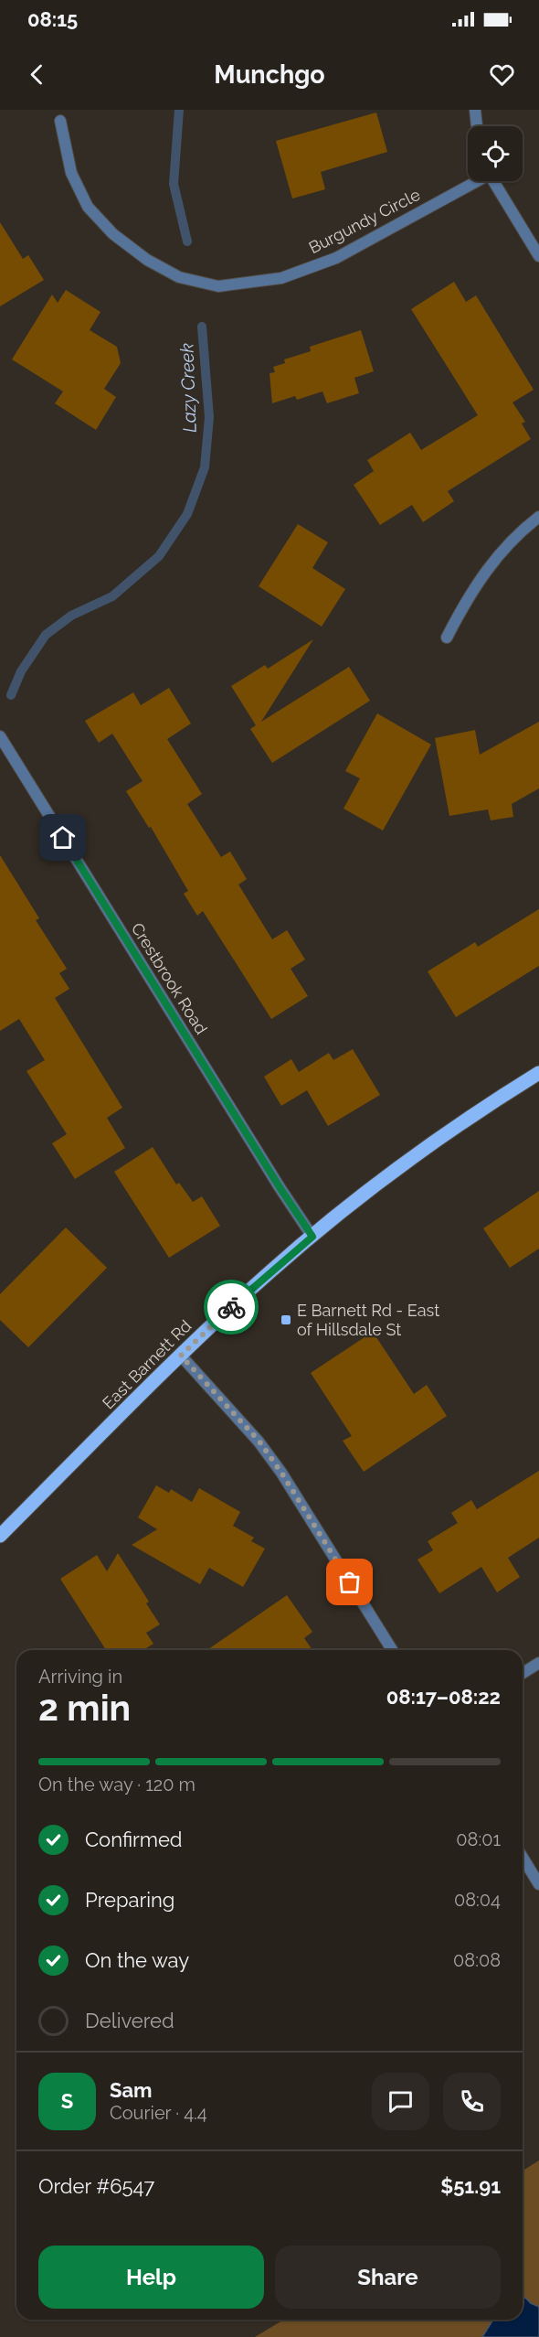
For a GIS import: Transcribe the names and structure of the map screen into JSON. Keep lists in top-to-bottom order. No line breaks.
{"streets":{"main road":["East Barnett Rd"],"street":["Burgundy Circle","Crestbrook Road"]},"crossings":[["Crestbrook Road","East Barnett Rd"]],"water":["Lazy Creek"],"places":{"transit":["E Barnett Rd - East of Hillsdale St"]},"page":{"status":"08:15","header":"Munchgo","heading":["2 min","Arriving in","08:17–08:22"],"panel":["Sam","Courier · 4.4","Order #6547","$51.91"],"bar":"On the way · 120 m","list":[["Confirmed","08:01"],["Preparing","08:04"],["On the way","08:08"],"Delivered"],"round":"S","buttons":["Help","Share"]}}
